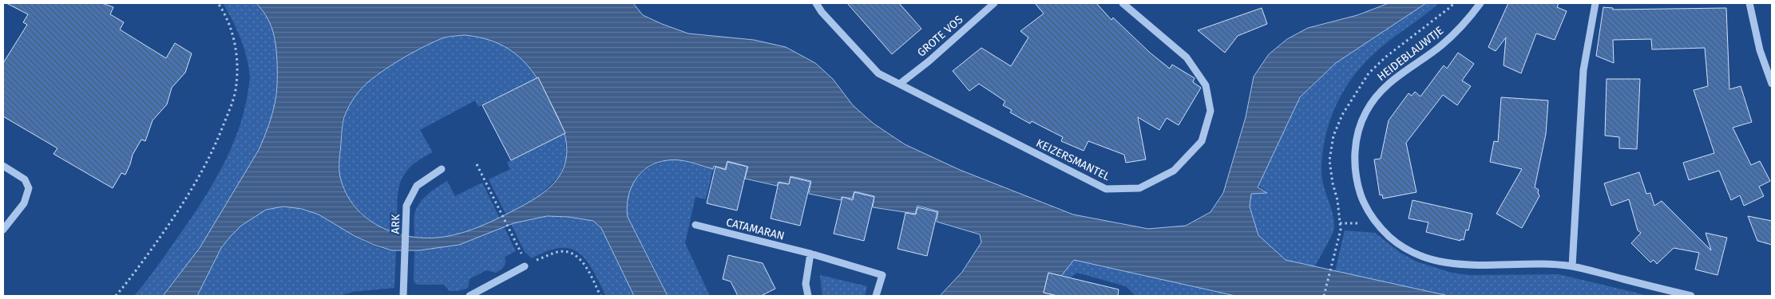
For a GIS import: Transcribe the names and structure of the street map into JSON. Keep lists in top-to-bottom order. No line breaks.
{"streets":{"street":["GROTE VOS","HEIDEBLAUWTJE","KEIZERSMANTEL","ARK","CATAMARAN"]},"crossings":[["GROTE VOS","KEIZERSMANTEL"]]}
